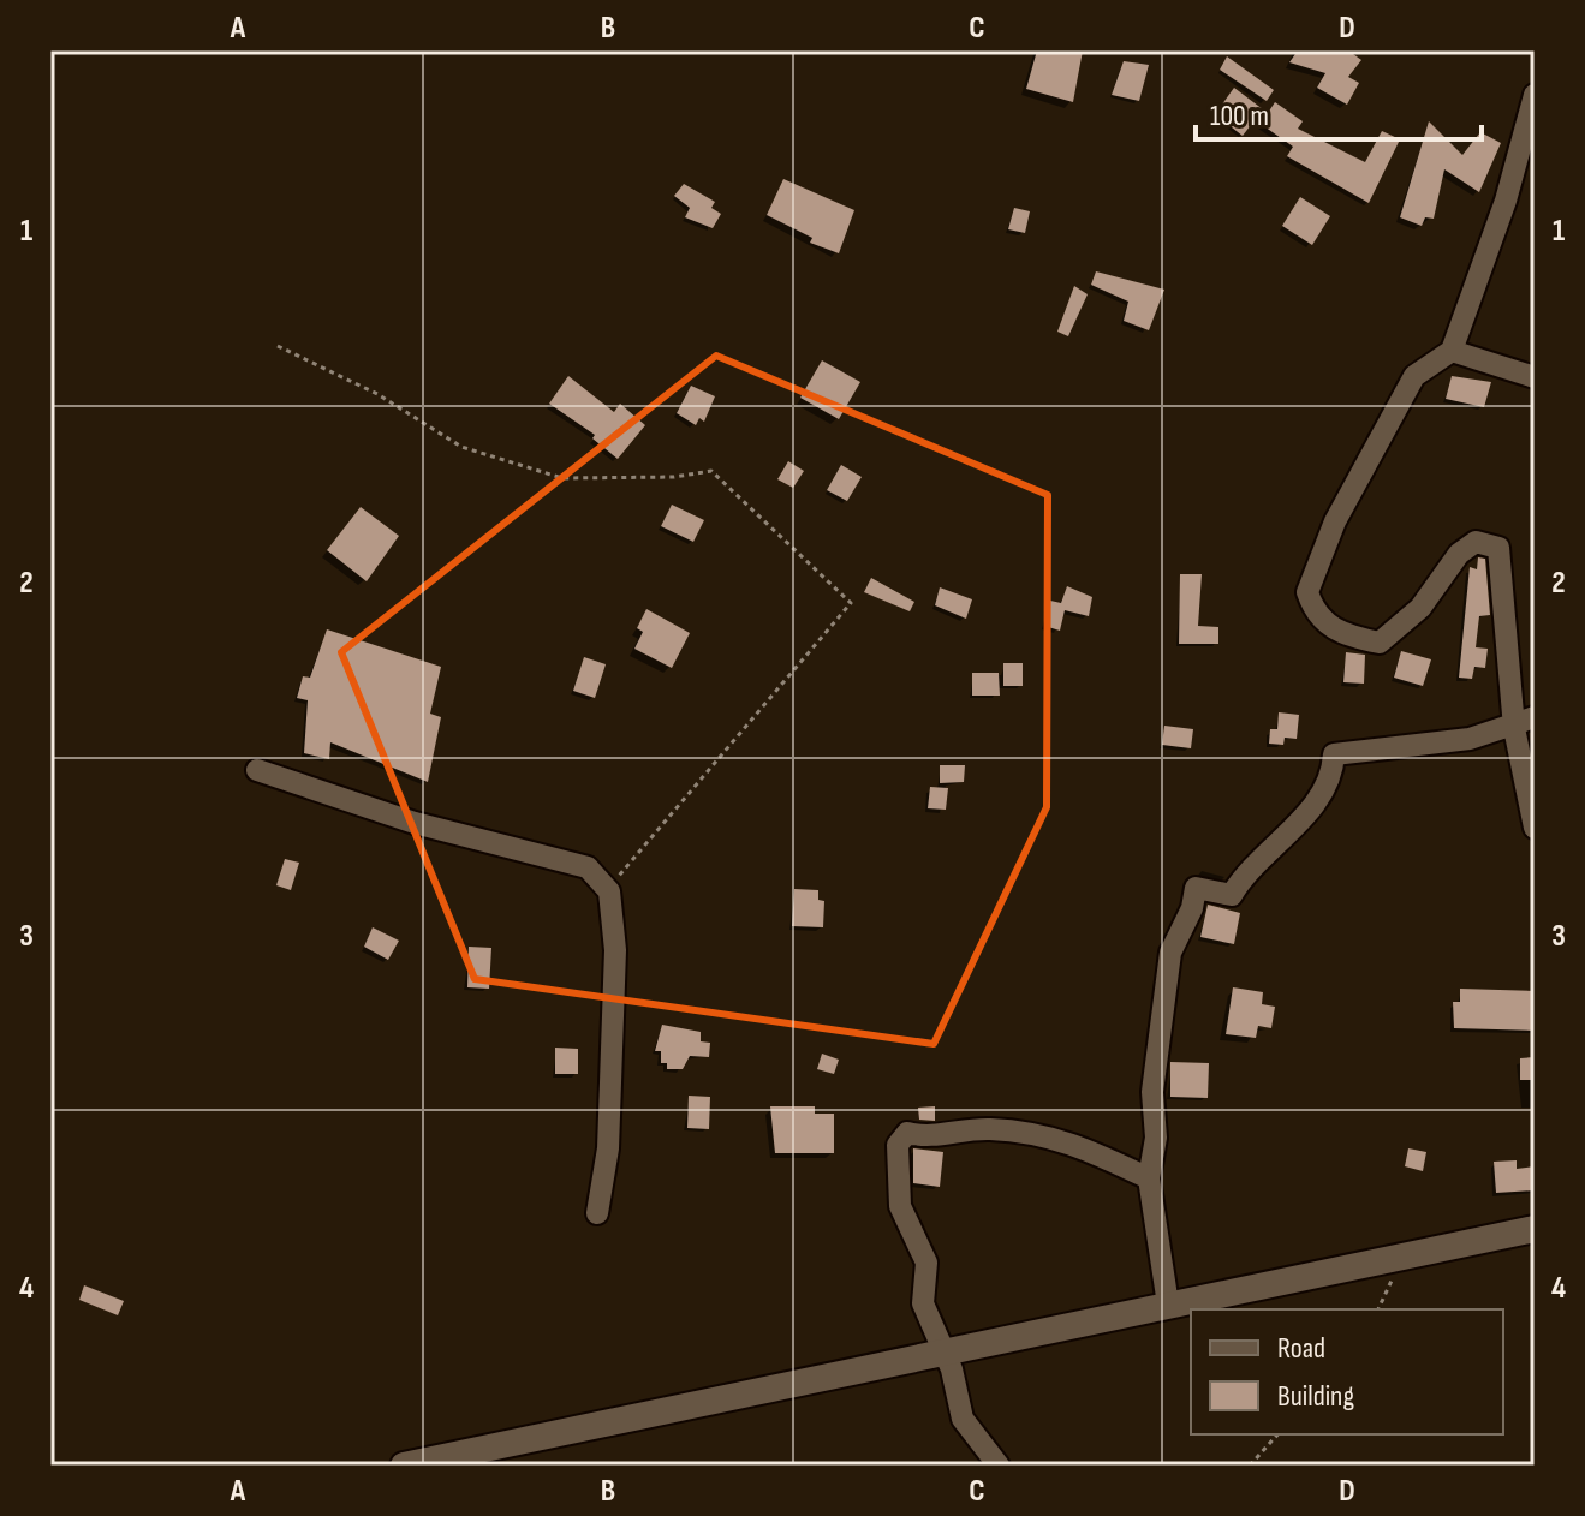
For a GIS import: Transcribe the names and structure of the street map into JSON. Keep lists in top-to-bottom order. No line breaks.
{"legend":["Road","Building"],"scale_bar":"100 m","grid":{"columns":["A","B","C","D"],"rows":["1","2","3","4"]}}
